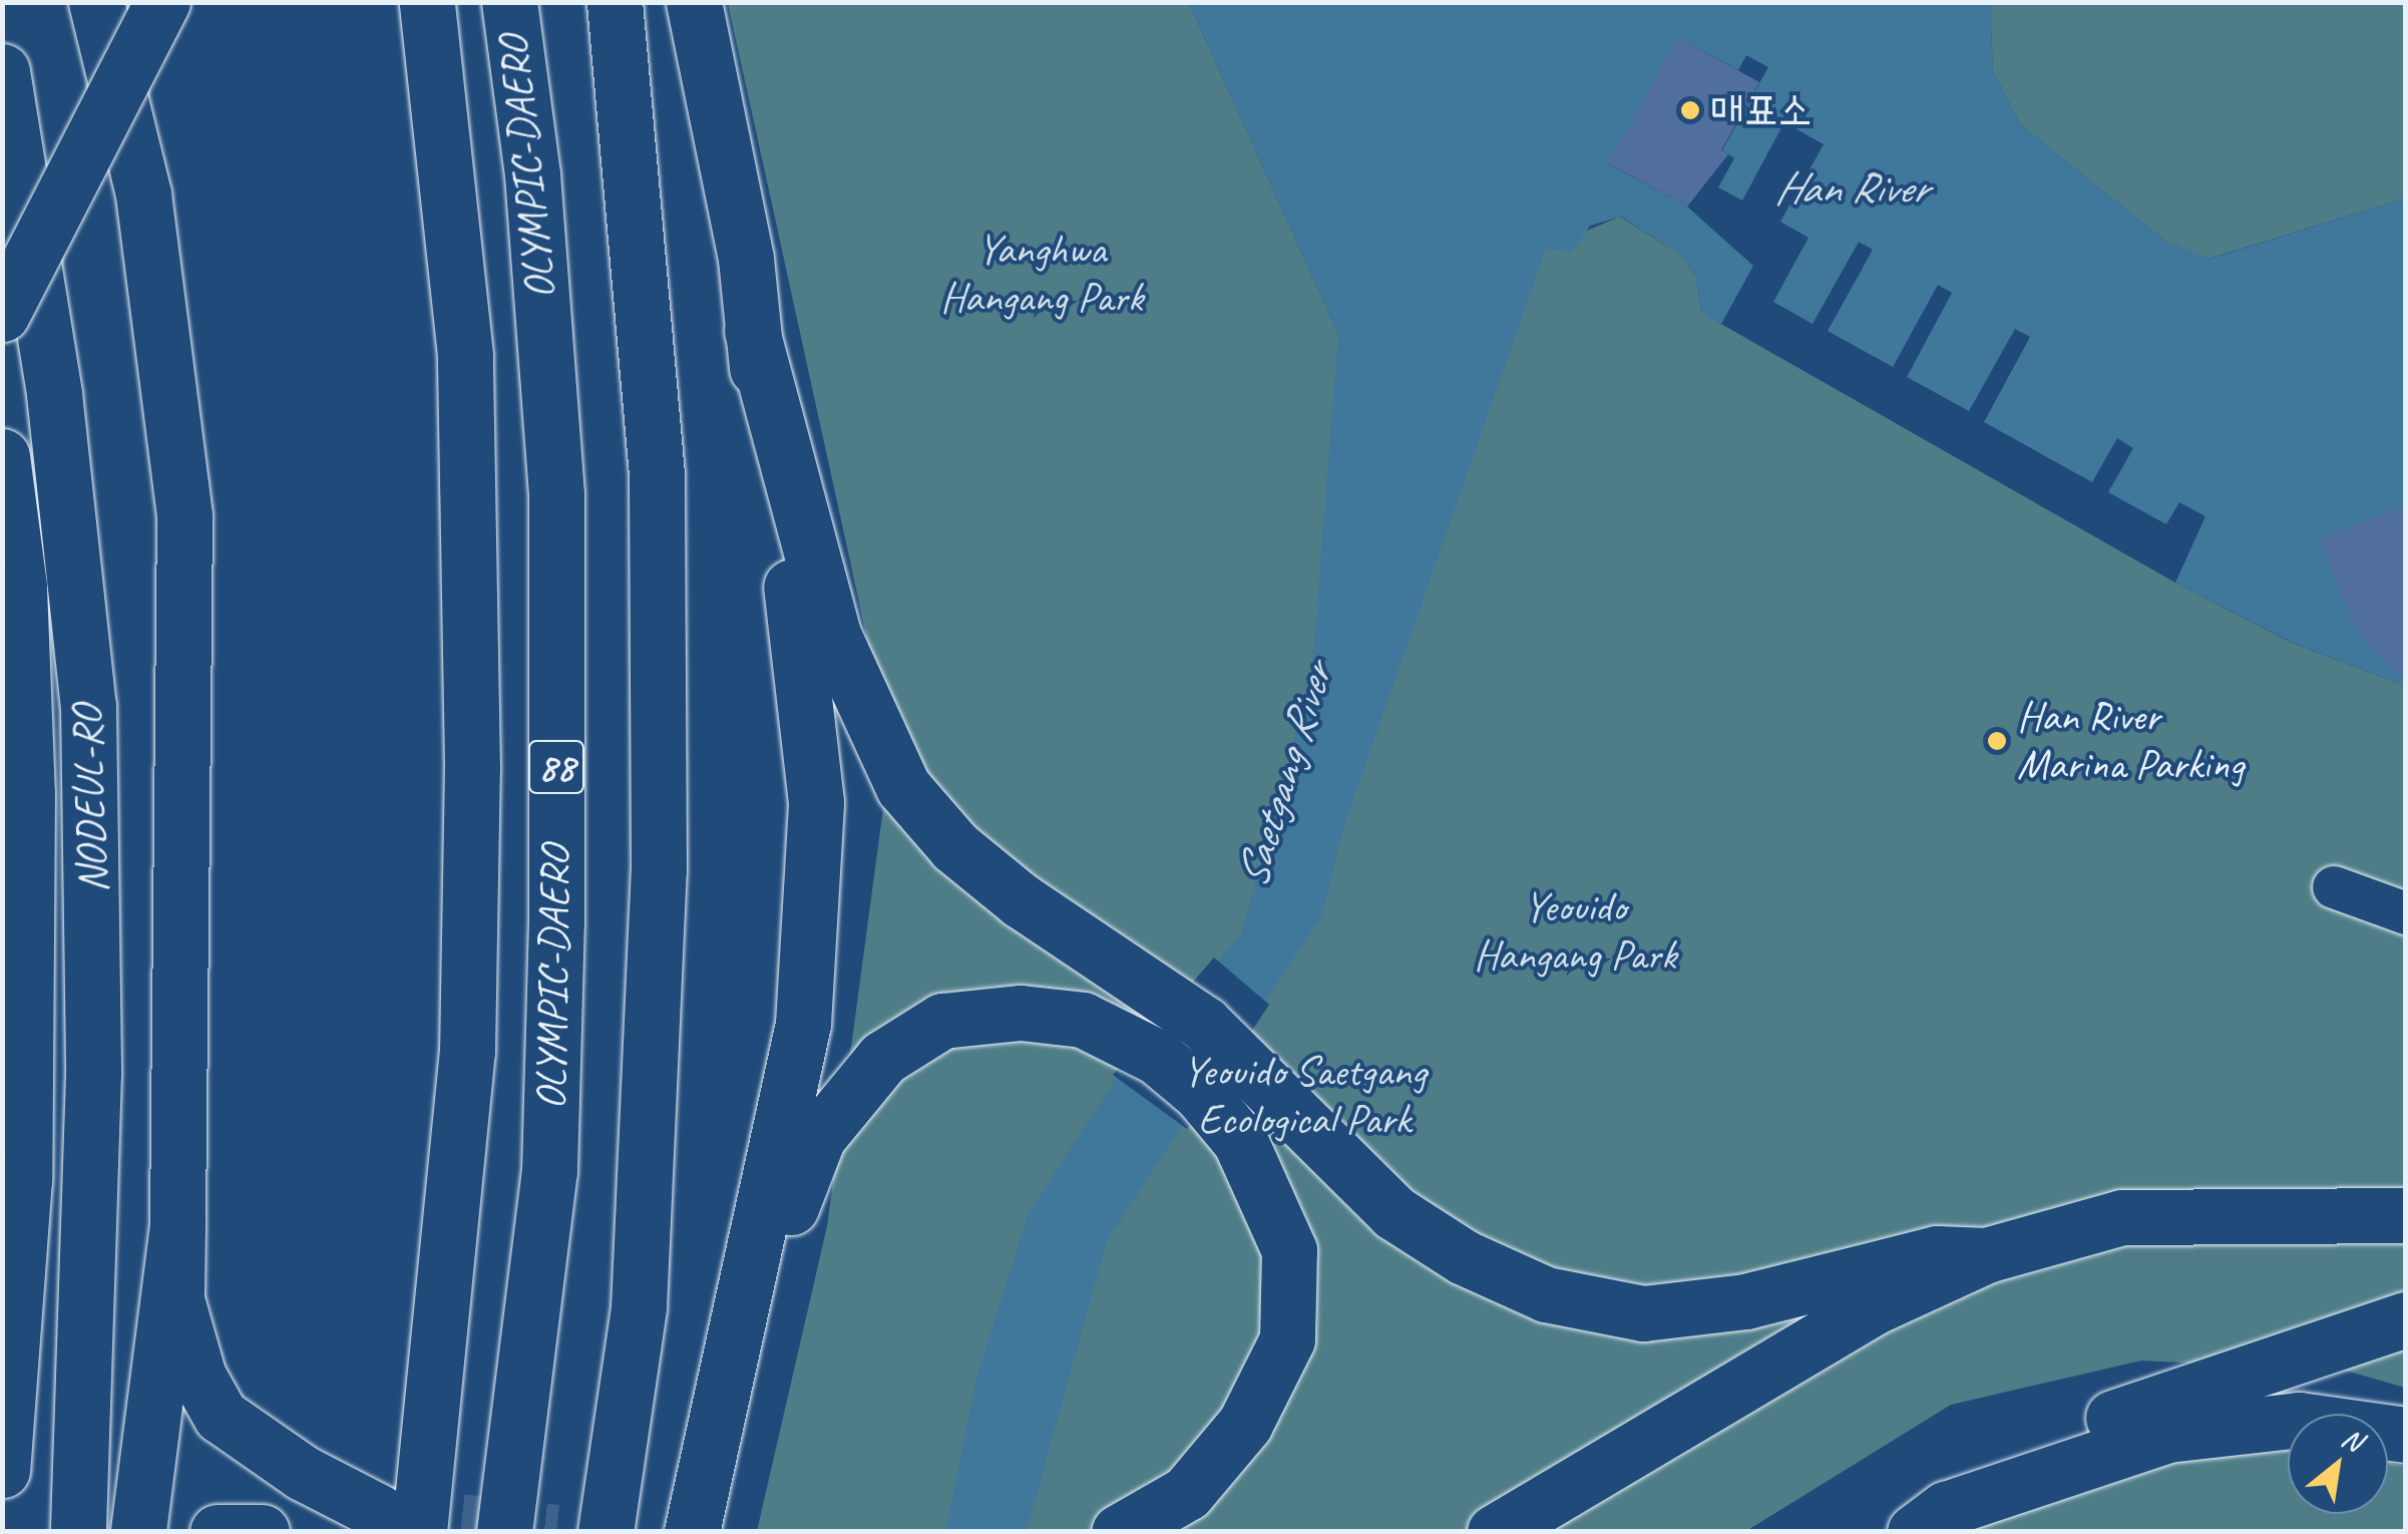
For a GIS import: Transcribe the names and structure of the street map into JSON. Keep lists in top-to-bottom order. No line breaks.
{"streets":{"main road":["OLYMPIC-DAERO","88","NODEUL-RO"]},"water":["Han River","Saetgang River"],"parks":["Yanghwa Hangang Park","Yeouido Hangang Park","Yeouido Saetgang Ecological Park"],"places":["매표소","Han River Marina Parking"],"north":"top right"}
